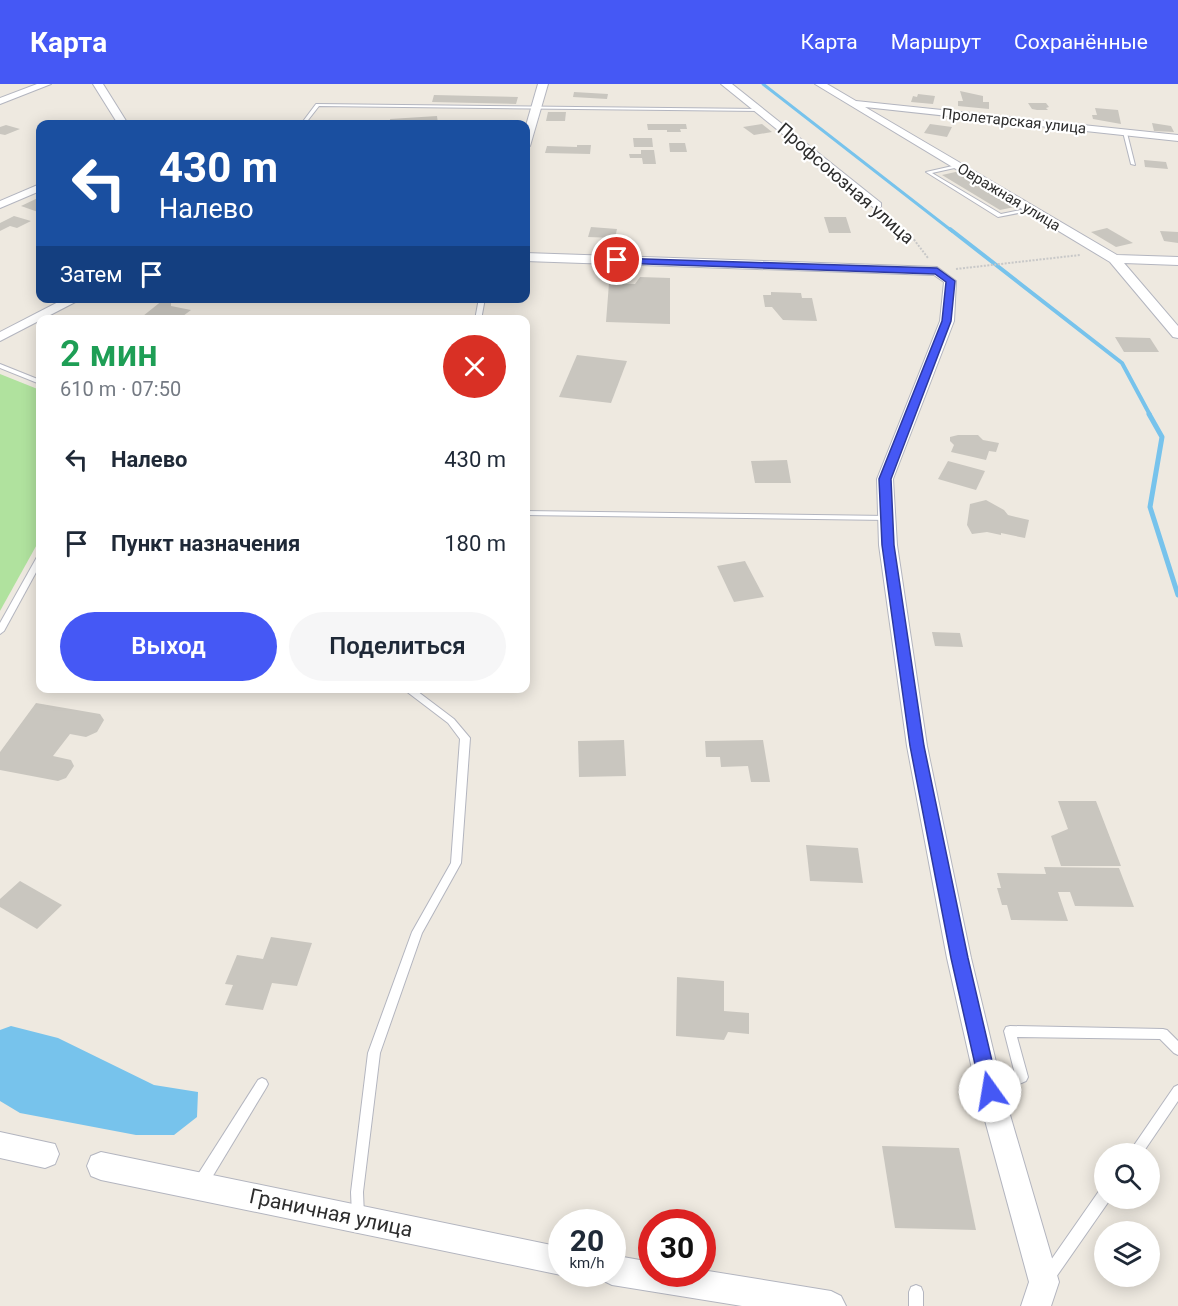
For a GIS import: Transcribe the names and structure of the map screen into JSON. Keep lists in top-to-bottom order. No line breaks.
{"streets":{"street":["Пролетарская улица","Профсоюзная улица","Овражная улица","Граничная улица"]},"crossings":[["Пролетарская улица","Овражная улица"]],"page":{"header":"Карта","nav":["Карта","Маршрут","Сохранённые"],"turn":["430 m","Налево"],"then":"Затем","heading":["2 мин","610 m · 07:50"],"list":[{"name":"Налево","value":"430 m"},{"name":"Пункт назначения","value":"180 m"}],"buttons":["Выход","Поделиться"],"speed":"20 km/h","limit":"30"}}
